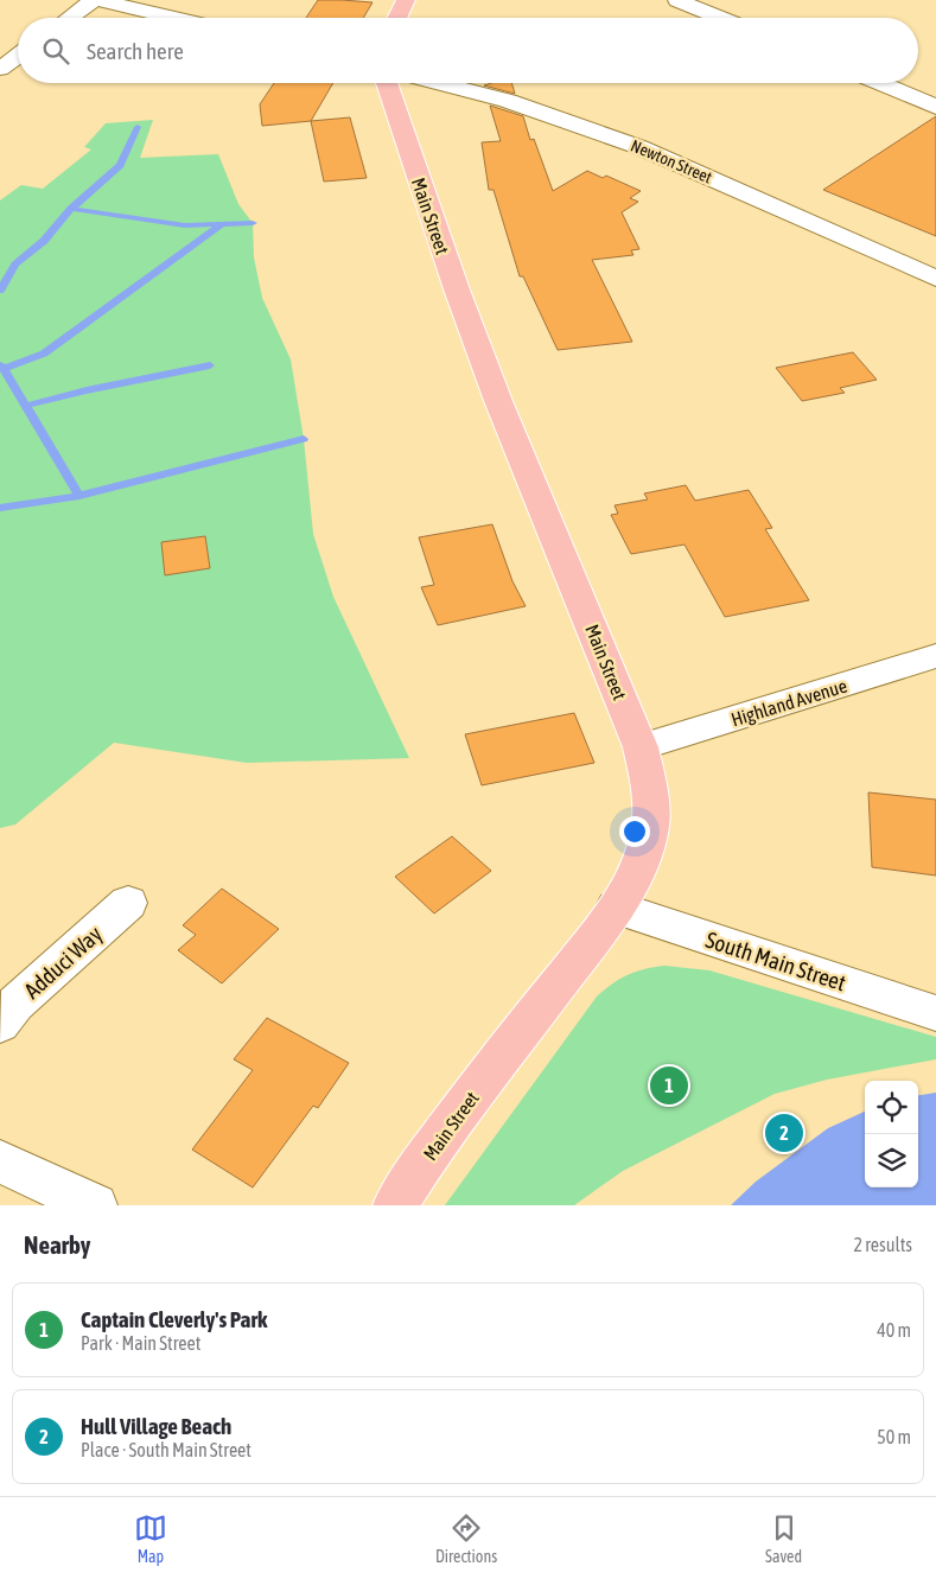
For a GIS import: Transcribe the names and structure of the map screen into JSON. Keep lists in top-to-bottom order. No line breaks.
{"streets":{"main road":["Main Street"],"street":["Newton Street","Highland Avenue","South Main Street","Adduci Way"]},"crossings":[["Main Street","Highland Avenue"],["Main Street","South Main Street"]],"page":{"search":"Search here","pins":["1","2"],"heading":["Nearby","2 results"],"list":[{"mark":"1","name":"Captain Cleverly's Park","note":"Park · Main Street","value":"40 m"},{"mark":"2","name":"Hull Village Beach","note":"Place · South Main Street","value":"50 m"}],"nav":["Map","Directions","Saved"]}}
